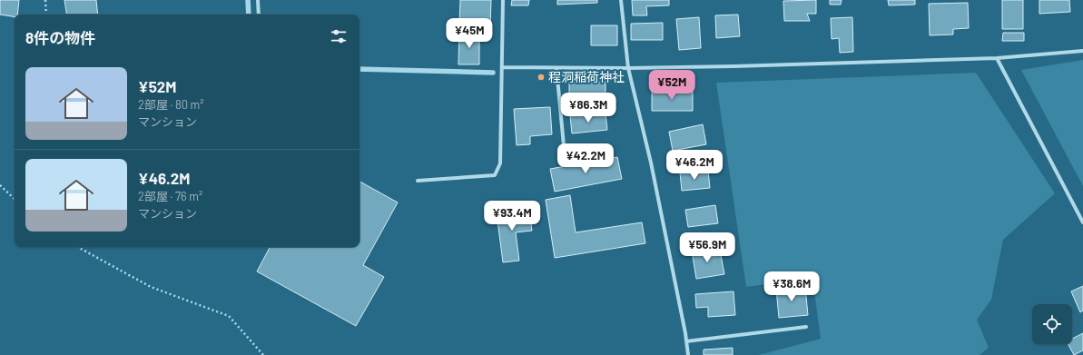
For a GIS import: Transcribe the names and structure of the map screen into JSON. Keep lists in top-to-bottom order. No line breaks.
{"places":["程洞稲荷神社"],"page":{"heading":"8件の物件","price":["¥45M","¥52M","¥86.3M","¥42.2M","¥46.2M","¥93.4M","¥56.9M","¥38.6M"],"list":[{"name":"¥52M","note":"2部屋 · 80 m² · マンション"},{"name":"¥46.2M","note":"2部屋 · 76 m² · マンション"}]}}
